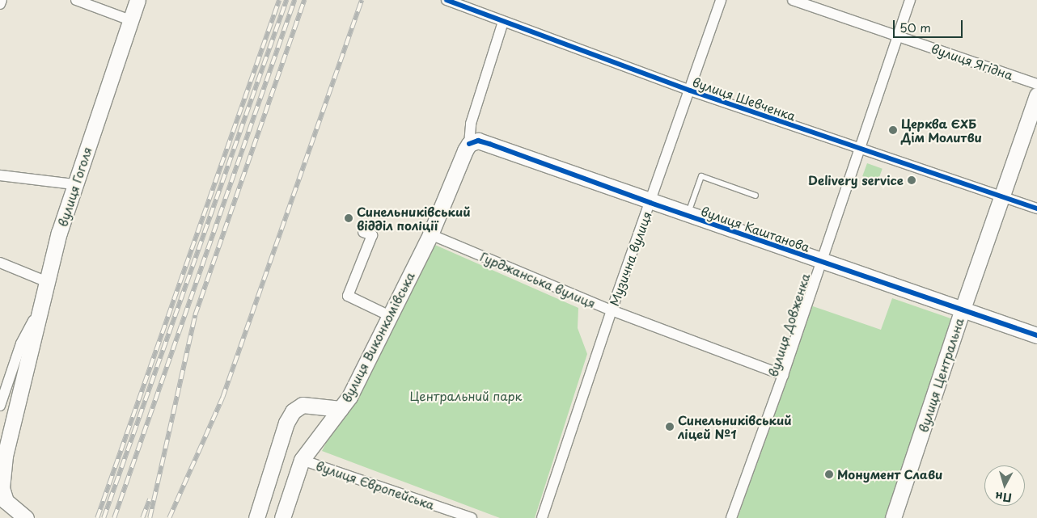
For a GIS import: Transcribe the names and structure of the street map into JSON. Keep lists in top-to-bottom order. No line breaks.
{"streets":{"street":["вулиця Ягідна","вулиця Шевченка","вулиця Гоголя","вулиця Каштанова","Музична вулиця","Гурджанська вулиця","вулиця Довженка","вулиця Виконкомівська","вулиця Центральна","вулиця Європейська"]},"crossings":[["вулиця Ягідна","вулиця Довженка"],["вулиця Шевченка","Музична вулиця"],["вулиця Шевченка","вулиця Довженка"],["вулиця Шевченка","вулиця Виконкомівська"],["вулиця Шевченка","вулиця Центральна"],["вулиця Каштанова","Музична вулиця"],["вулиця Каштанова","вулиця Довженка"],["вулиця Каштанова","вулиця Виконкомівська"],["вулиця Каштанова","вулиця Центральна"],["Музична вулиця","Гурджанська вулиця"],["Гурджанська вулиця","вулиця Довженка"],["Гурджанська вулиця","вулиця Виконкомівська"],["вулиця Виконкомівська","вулиця Європейська"]],"parks":["Центральний парк"],"places":["Церква ЄХБ Дім Молитви","Delivery service","Синельниківський відділ поліції","Синельниківський ліцей №1","Монумент Слави"],"scale_bar":"50 m","north":"bottom"}
